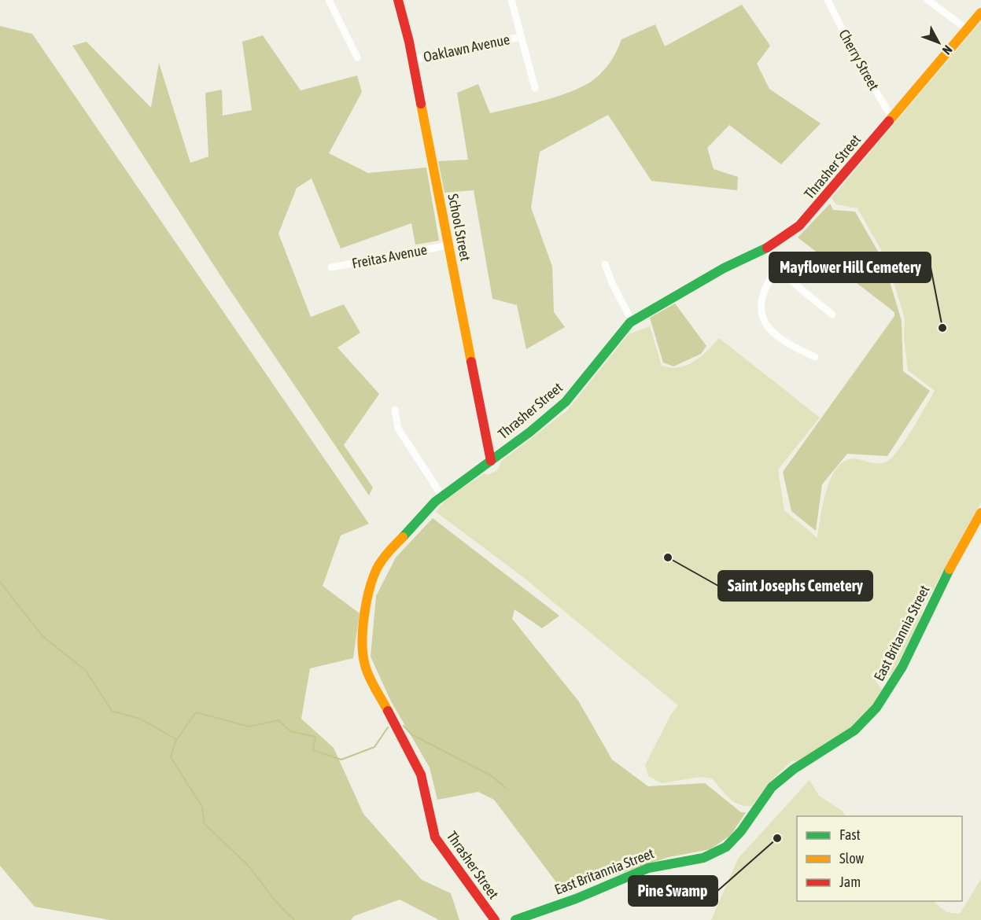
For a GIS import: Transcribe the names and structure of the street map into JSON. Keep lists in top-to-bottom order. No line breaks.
{"streets":{"street":["Oaklawn Avenue","Cherry Street","Thrasher Street","School Street","Freitas Avenue","East Britannia Street"]},"crossings":[["Oaklawn Avenue","School Street"],["Cherry Street","Thrasher Street"],["Thrasher Street","School Street"],["School Street","Freitas Avenue"]],"places":["Mayflower Hill Cemetery","Saint Josephs Cemetery","Pine Swamp"],"legend":["Fast","Slow","Jam"],"north":"bottom right"}
